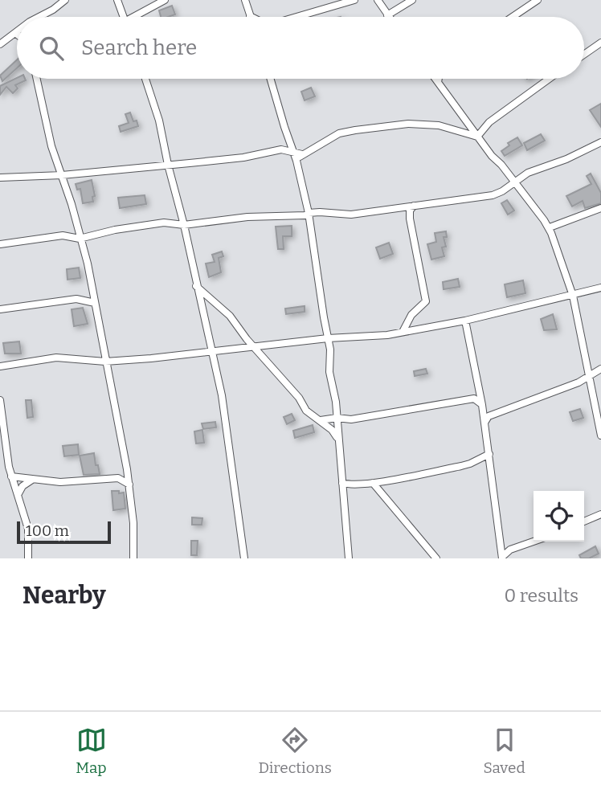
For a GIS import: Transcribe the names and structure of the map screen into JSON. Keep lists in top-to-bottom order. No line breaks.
{"scale_bar":"100 m","page":{"search":"Search here","scale":"100 m","heading":["Nearby","0 results"],"nav":["Map","Directions","Saved"]}}
